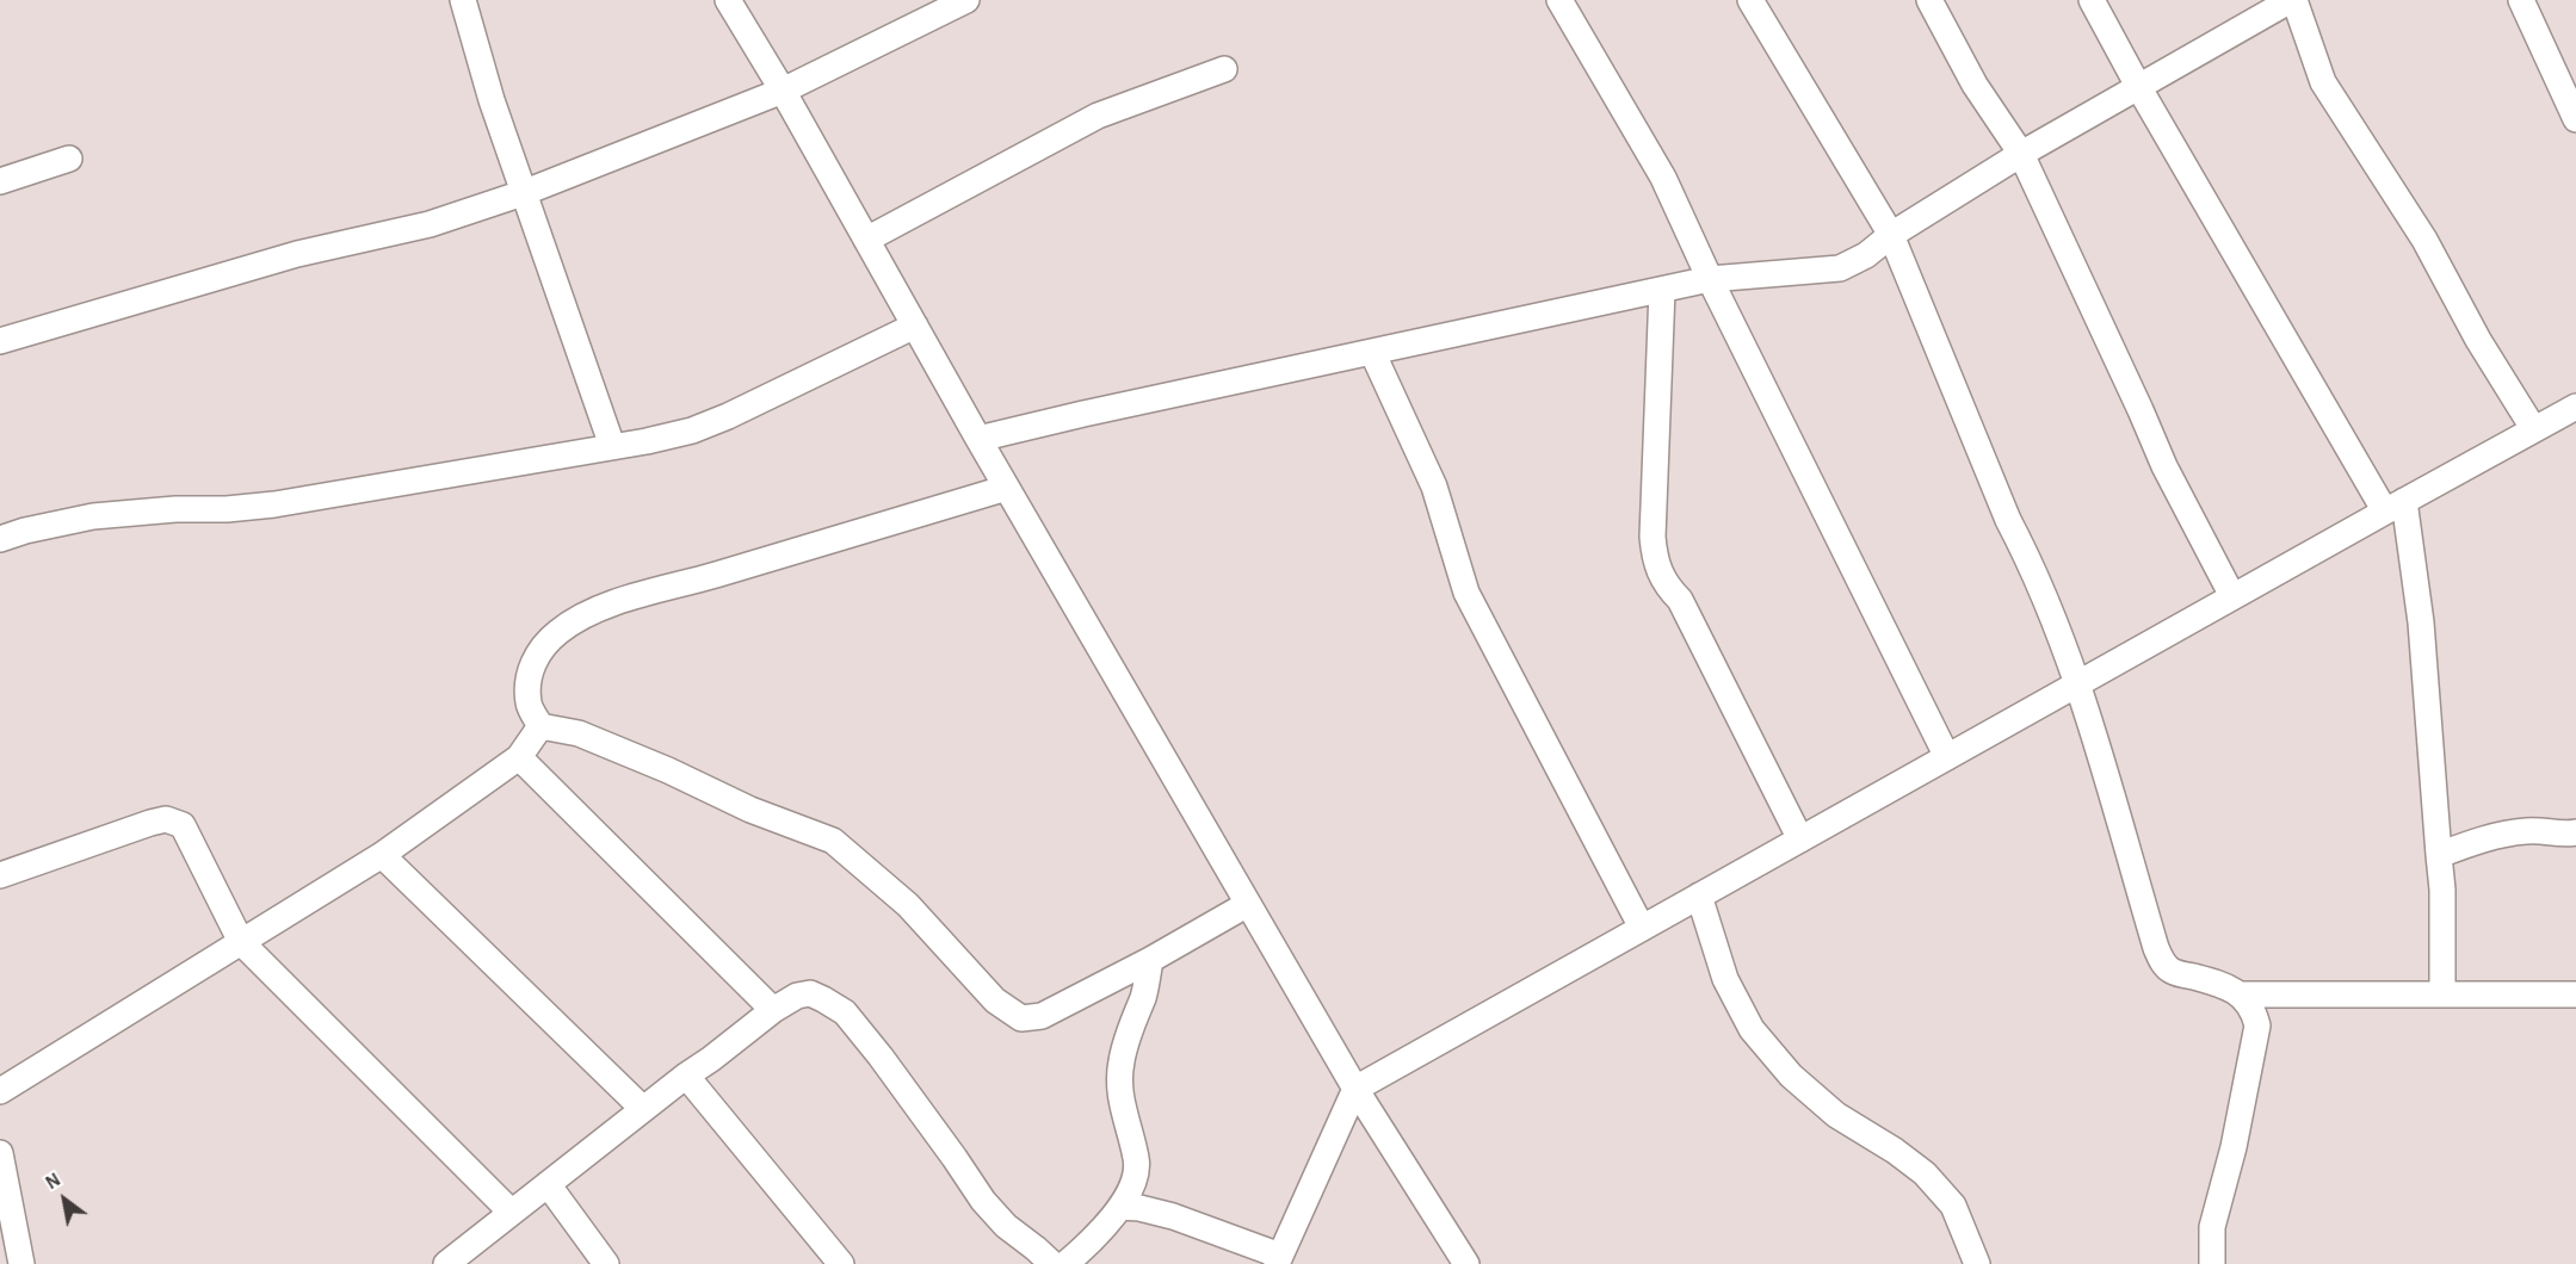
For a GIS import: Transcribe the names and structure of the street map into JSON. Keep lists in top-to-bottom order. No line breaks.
{"north":"top left"}
